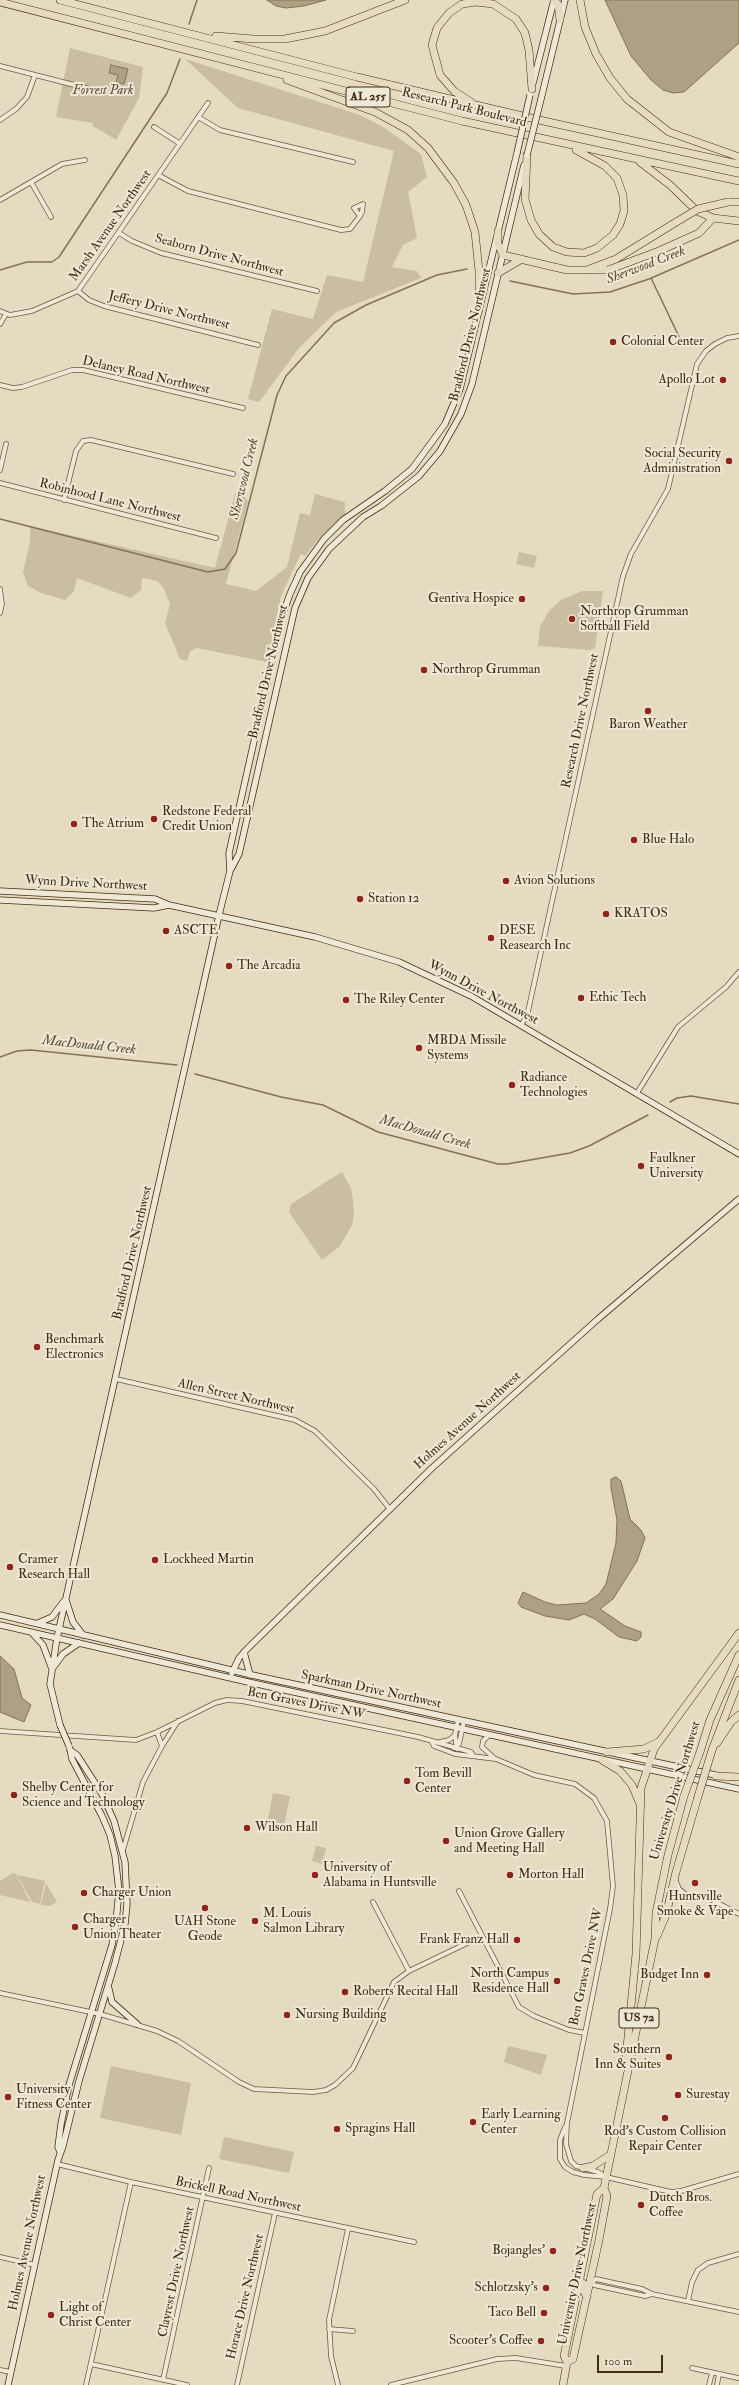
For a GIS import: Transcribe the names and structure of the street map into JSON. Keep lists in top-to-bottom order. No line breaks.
{"streets":{"highway":["AL 255","Research Park Boulevard","University Drive Northwest","US 72"],"main road":["Bradford Drive Northwest","Wynn Drive Northwest","Holmes Avenue Northwest","Sparkman Drive Northwest"],"street":["Marsh Avenue Northwest","Seaborn Drive Northwest","Jeffery Drive Northwest","Delaney Road Northwest","Robinhood Lane Northwest","Research Drive Northwest","Allen Street Northwest","Ben Graves Drive NW","Brickell Road Northwest","Clayrest Drive Northwest","Horace Drive Northwest"]},"crossings":[["Marsh Avenue Northwest","Seaborn Drive Northwest"],["Marsh Avenue Northwest","Jeffery Drive Northwest"],["Bradford Drive Northwest","Wynn Drive Northwest"],["Bradford Drive Northwest","Allen Street Northwest"],["Bradford Drive Northwest","Holmes Avenue Northwest"],["Bradford Drive Northwest","Sparkman Drive Northwest"],["Research Drive Northwest","Wynn Drive Northwest"],["Allen Street Northwest","Holmes Avenue Northwest"],["Holmes Avenue Northwest","Sparkman Drive Northwest"],["Holmes Avenue Northwest","Brickell Road Northwest"],["University Drive Northwest","US 72"],["Brickell Road Northwest","Clayrest Drive Northwest"],["Brickell Road Northwest","Horace Drive Northwest"]],"water":["Sherwood Creek","MacDonald Creek"],"parks":["Forrest Park"],"places":["Colonial Center","Apollo Lot","Social Security Administration","Gentiva Hospice","Northrop Grumman Softball Field","Northrop Grumman","Baron Weather","Redstone Federal Credit Union","The Atrium","Blue Halo","Avion Solutions","Station 12","KRATOS","ASCTE","DESE Reasearch Inc","The Arcadia","Ethic Tech","The Riley Center","MBDA Missile Systems","Radiance Technologies","Faulkner University","Benchmark Electronics","Lockheed Martin","Cramer Research Hall","Tom Bevill Center","Shelby Center for Science and Technology","Wilson Hall","Union Grove Gallery and Meeting Hall","University of Alabama in Huntsville","Morton Hall","Huntsville Smoke & Vape","Charger Union","UAH Stone Geode","M. Louis Salmon Library","Charger Union Theater","Frank Franz Hall","Budget Inn","North Campus Residence Hall","Roberts Recital Hall","Nursing Building","Southern Inn & Suites","Surestay","University Fitness Center","Rod's Custom Collision Repair Center","Early Learning Center","Spragins Hall","Dutch Bros. Coffee","Bojangles'","Schlotzsky's","Taco Bell","Light of Christ Center","Scooter's Coffee"],"scale_bar":"100 m"}
